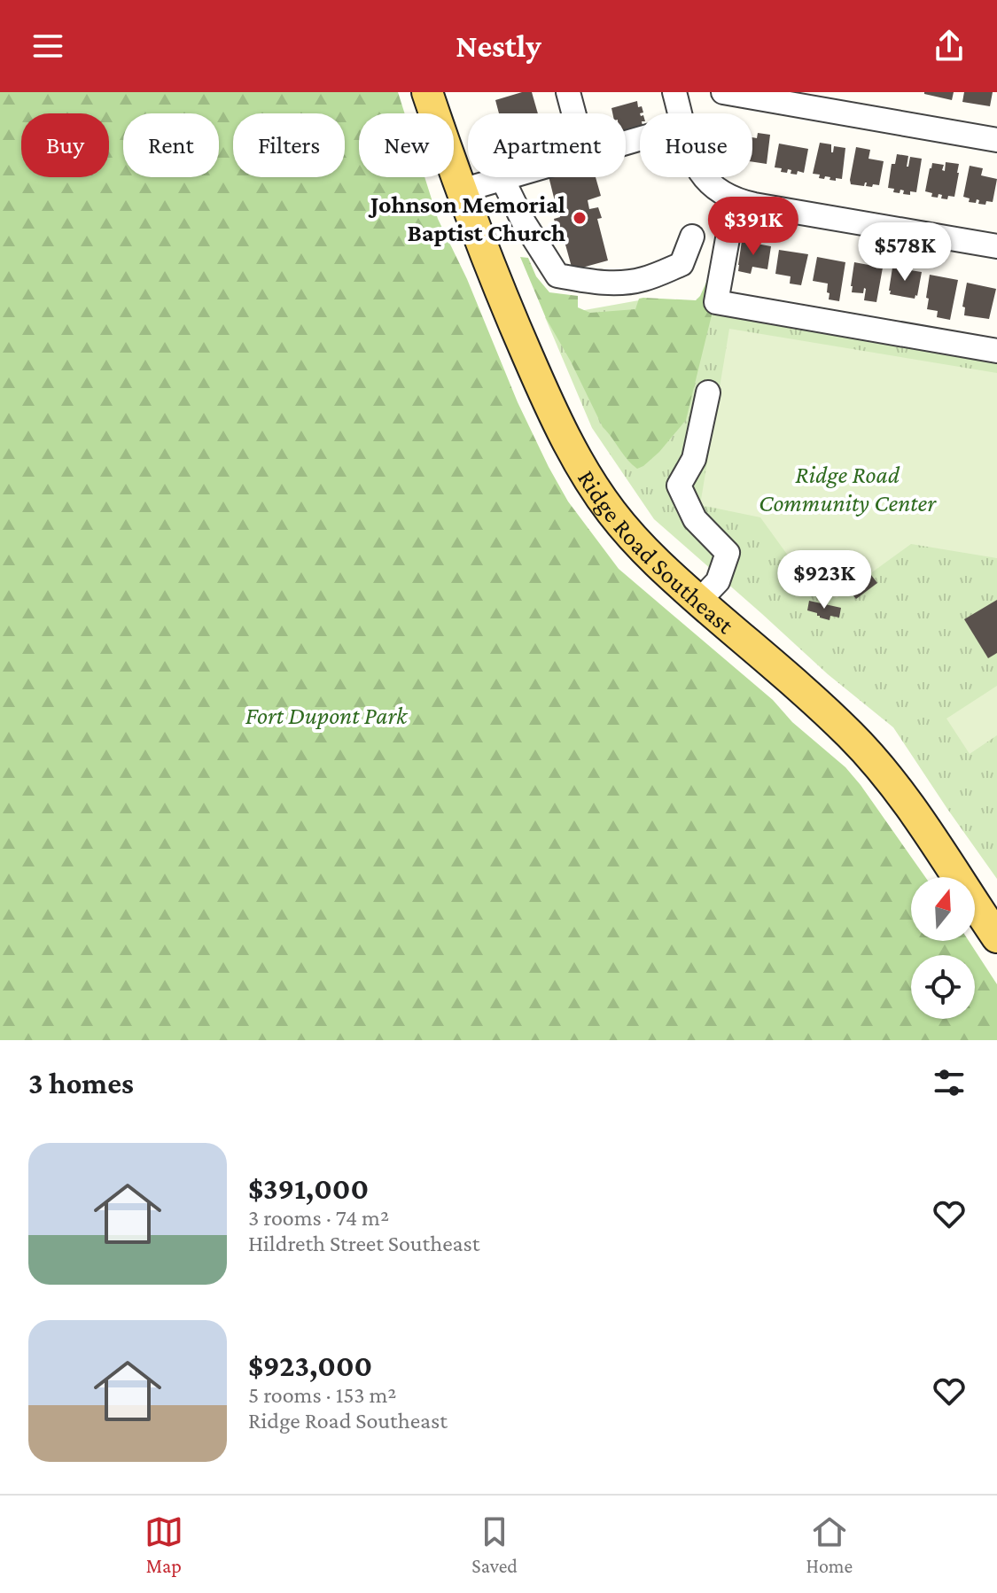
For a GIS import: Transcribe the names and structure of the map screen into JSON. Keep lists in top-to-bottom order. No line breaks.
{"streets":{"main road":["Ridge Road Southeast"]},"parks":["Ridge Road Community Center","Fort Dupont Park"],"places":["Johnson Memorial Baptist Church"],"north":"top","page":{"header":"Nestly","chip":["Buy","Rent","Filters","New","Apartment","House"],"price":["$391K","$578K","$923K"],"heading":"3 homes","list":[{"name":"$391,000","note":"3 rooms · 74 m² · Hildreth Street Southeast"},{"name":"$923,000","note":"5 rooms · 153 m² · Ridge Road Southeast"}],"tabs":["Map","Saved","Home"]}}
